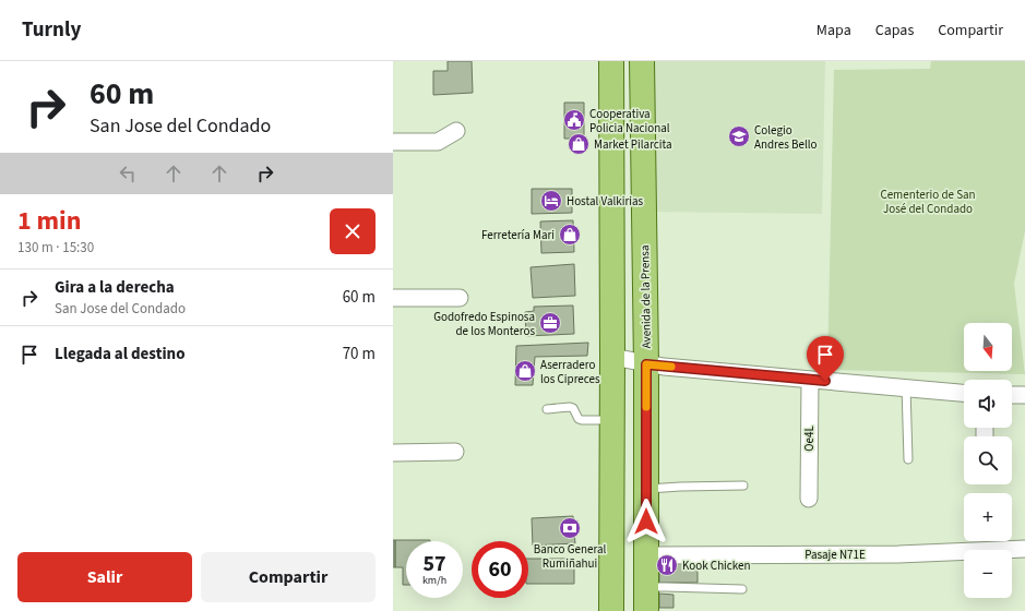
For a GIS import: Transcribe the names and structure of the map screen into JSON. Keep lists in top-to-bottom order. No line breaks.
{"streets":{"main road":["Avenida de la Prensa"],"street":["Oe4L","Pasaje N71E"]},"crossings":[["Avenida de la Prensa","Pasaje N71E"]],"parks":["Cementerio de San José del Condado"],"places":{"public building":["Cooperativa Policia Nacional"],"school or university":["Colegio Andres Bello"],"shop":["Market Pilarcita","Ferretería Mari","Aserradero los Cipreces"],"hotel":["Hostal Valkirias"],"office":["Godofredo Espinosa de los Monteros"],"bank":["Banco General Rumiñahui"],"restaurant":["Kook Chicken"]},"north":"bottom","page":{"header":"Turnly","nav":["Mapa","Capas","Compartir"],"turn":["60 m","San Jose del Condado"],"heading":["1 min","130 m · 15:30"],"list":[{"name":"Gira a la derecha","note":"San Jose del Condado","value":"60 m"},{"name":"Llegada al destino","value":"70 m"}],"map_buttons":["+","−"],"speed":"57 km/h","limit":"60","buttons":["Salir","Compartir"]}}
